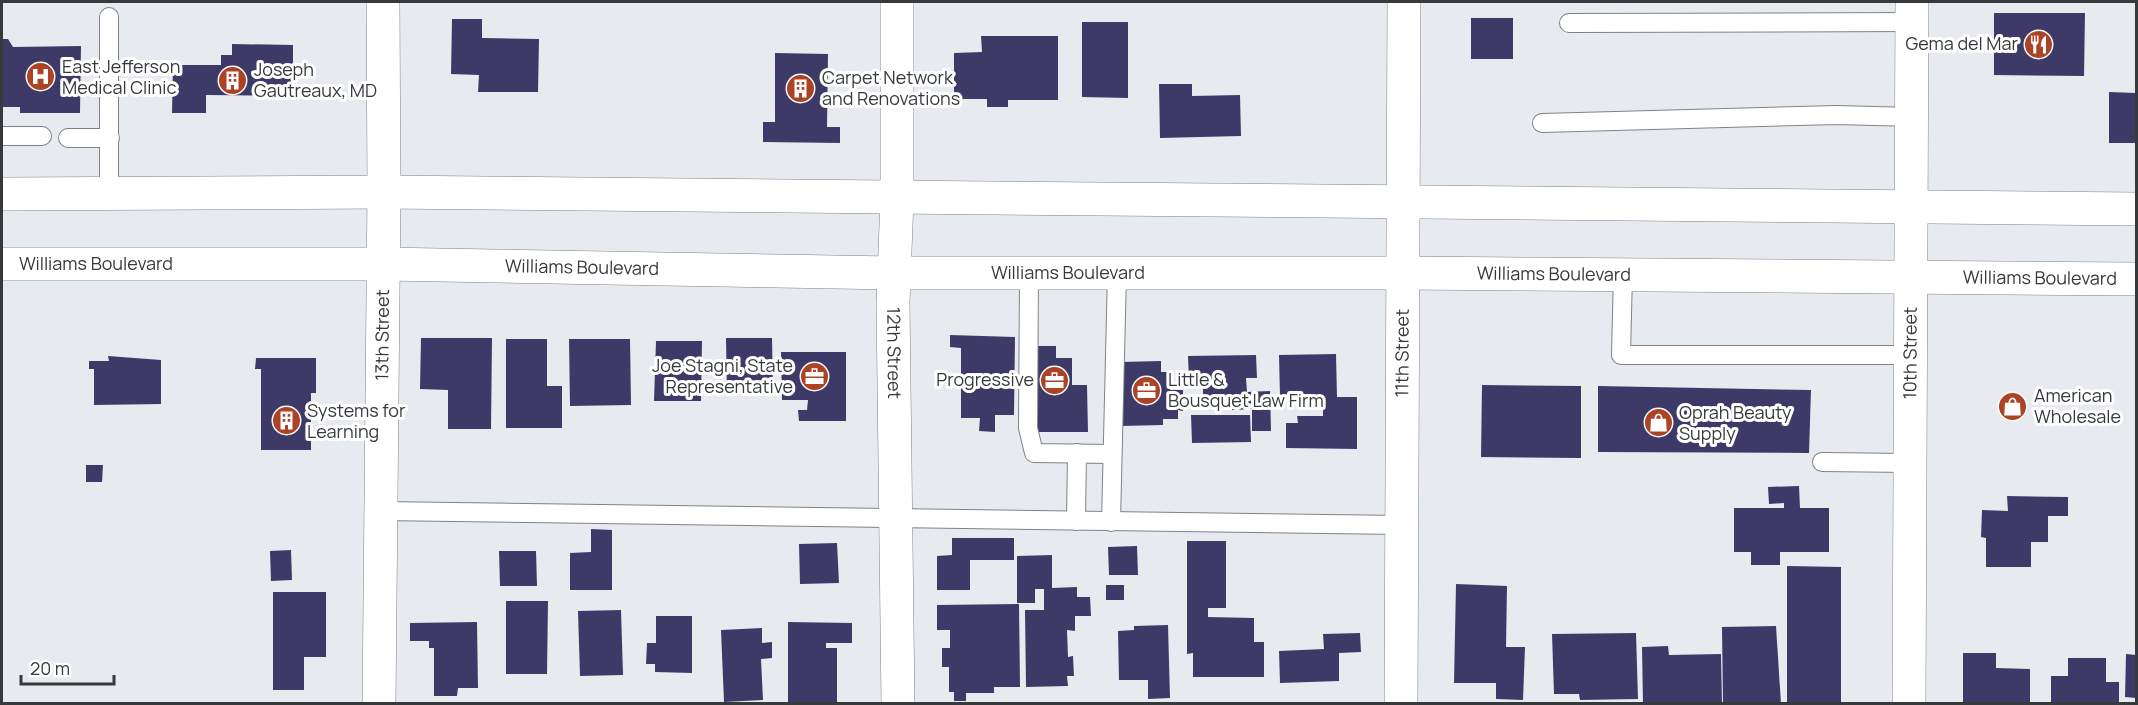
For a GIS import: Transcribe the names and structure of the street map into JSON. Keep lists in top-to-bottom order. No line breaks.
{"streets":{"main road":["Williams Boulevard","13th Street","12th Street","11th Street","10th Street"]},"crossings":[["Williams Boulevard","13th Street"],["Williams Boulevard","12th Street"],["Williams Boulevard","11th Street"],["Williams Boulevard","10th Street"]],"places":{"restaurant":["Gema del Mar"],"hospital":["East Jefferson Medical Clinic"],"building":["Joseph Gautreaux, MD","Carpet Network and Renovations","Systems for Learning"],"office":["Joe Stagni, State Representative","Progressive","Little & Bousquet Law Firm"],"shop":["American Wholesale","Oprah Beauty Supply"]},"scale_bar":"20 m"}
